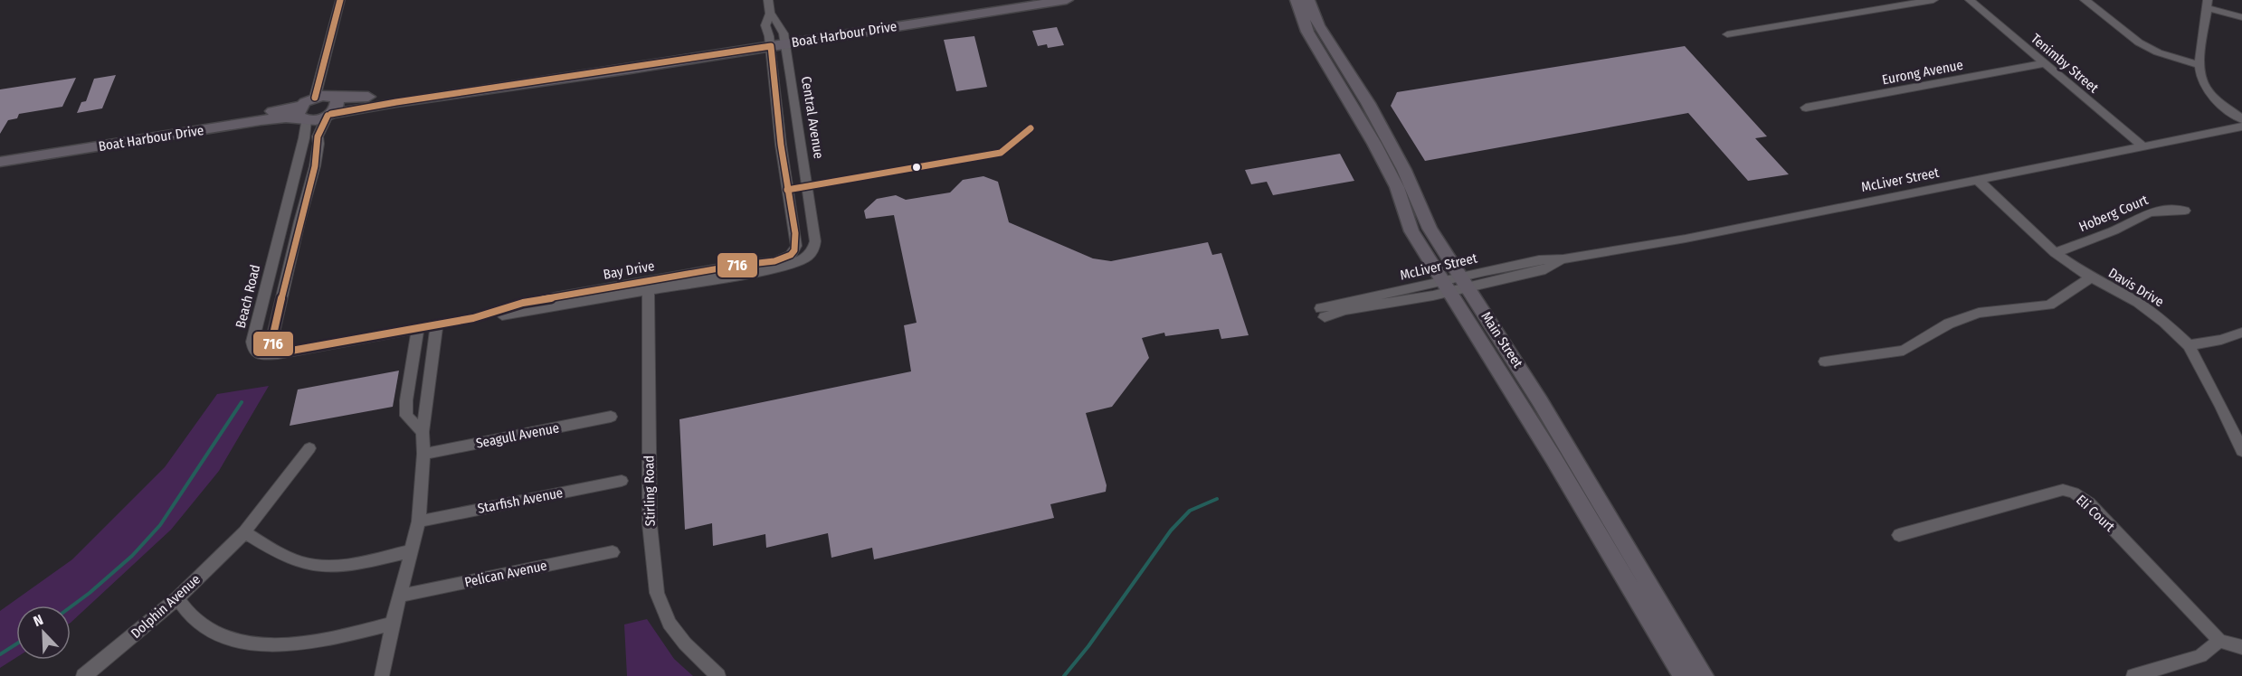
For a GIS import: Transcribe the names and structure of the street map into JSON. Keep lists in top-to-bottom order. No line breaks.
{"streets":{"main road":["Boat Harbour Drive","Main Street"],"street":["Tenimby Street","Eurong Avenue","Central Avenue","McLiver Street","Hoberg Court","Bay Drive","Davis Drive","Beach Road","Seagull Avenue","Stirling Road","Starfish Avenue","Eli Court","Pelican Avenue","Dolphin Avenue"]},"crossings":[["Boat Harbour Drive","Central Avenue"],["Boat Harbour Drive","Beach Road"],["Tenimby Street","Eurong Avenue"],["Tenimby Street","McLiver Street"],["Central Avenue","Bay Drive"],["McLiver Street","Davis Drive"],["McLiver Street","Main Street"],["Hoberg Court","Davis Drive"],["Bay Drive","Beach Road"],["Bay Drive","Stirling Road"]],"lines":["transit line 716"],"north":"top left"}
